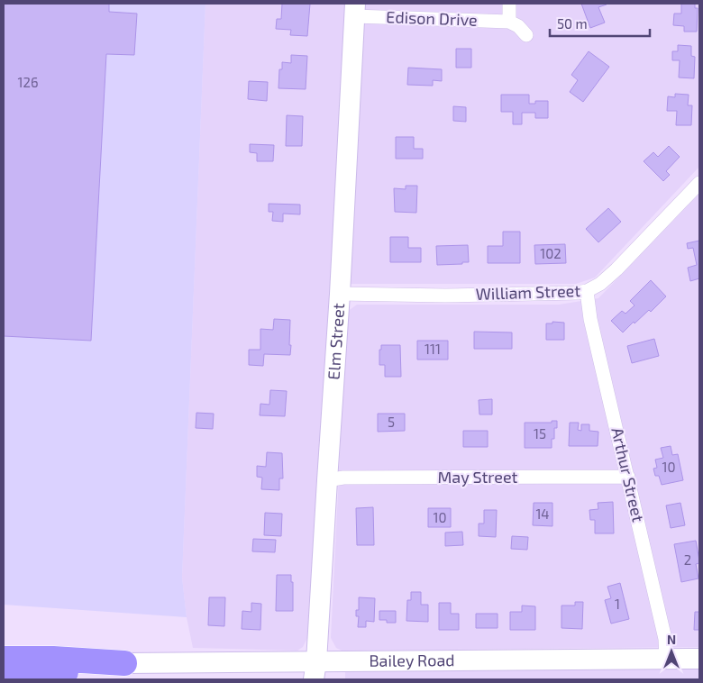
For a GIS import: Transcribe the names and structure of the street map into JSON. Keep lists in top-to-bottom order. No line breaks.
{"streets":{"street":["Edison Drive","William Street","Elm Street","Arthur Street","May Street","Bailey Road"]},"crossings":[["Edison Drive","Elm Street"],["William Street","Elm Street"],["William Street","Arthur Street"],["Elm Street","May Street"],["Elm Street","Bailey Road"],["Arthur Street","May Street"],["Arthur Street","Bailey Road"]],"house_numbers":["126","102","111","5","15","10","14","10","2","1"],"scale_bar":"50 m","north":"top"}
